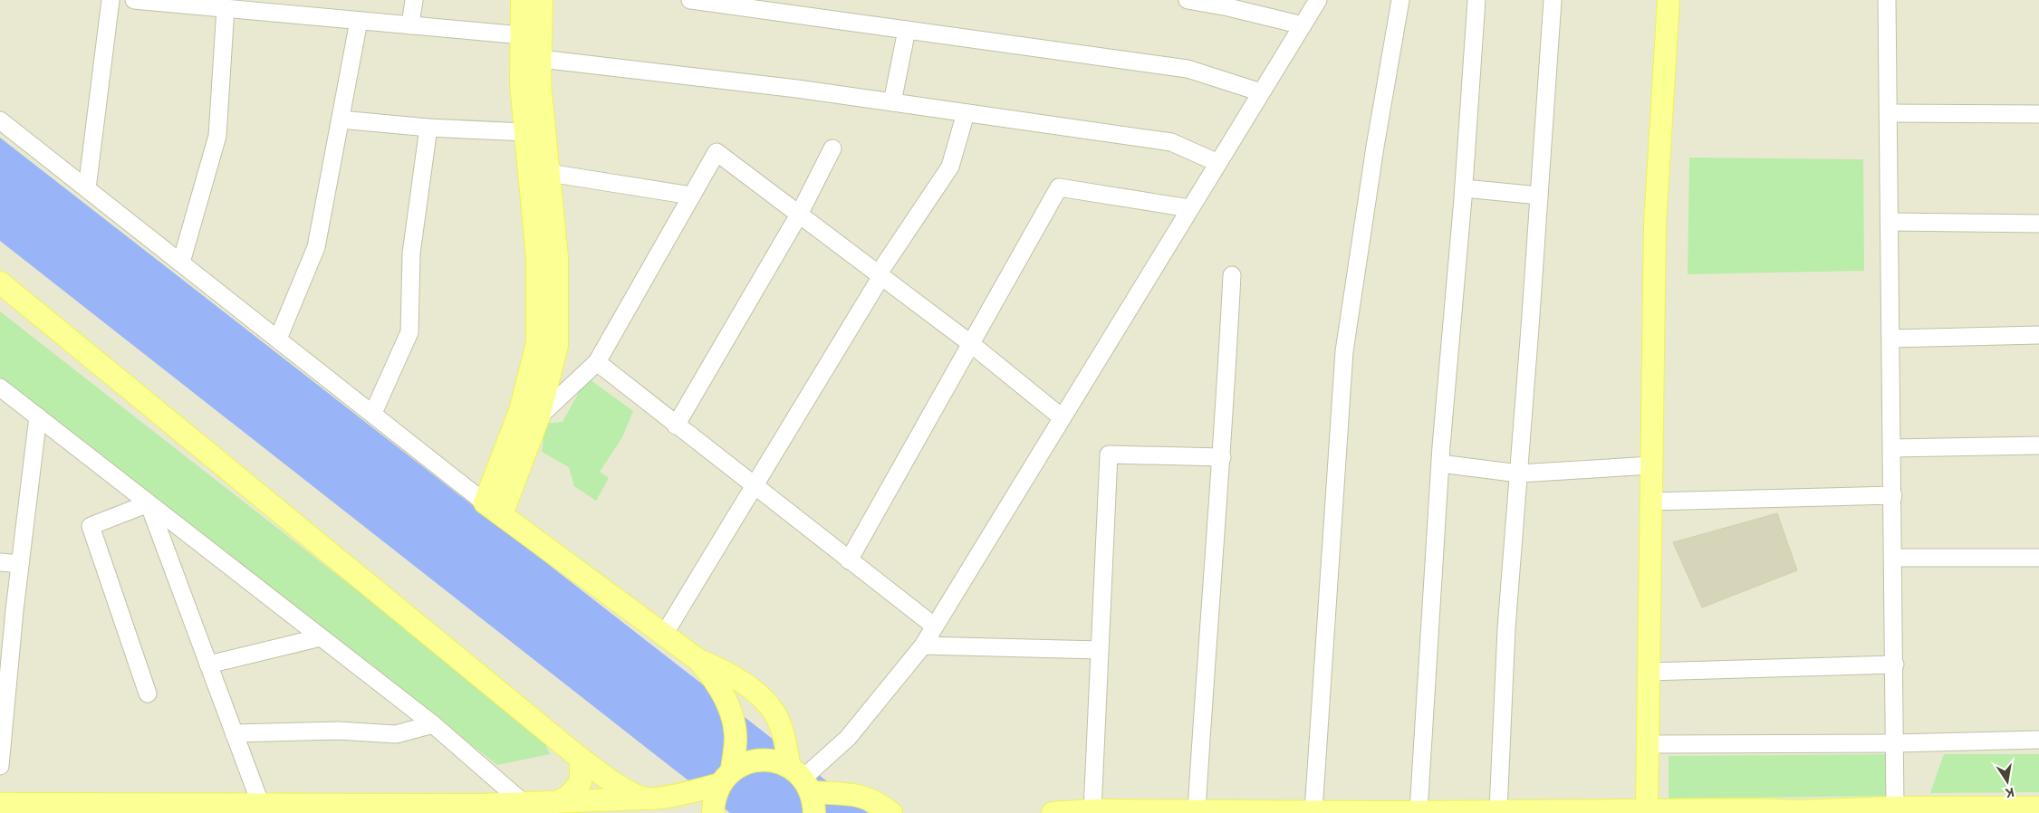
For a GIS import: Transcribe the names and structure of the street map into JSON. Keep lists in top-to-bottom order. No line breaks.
{"north":"bottom"}
